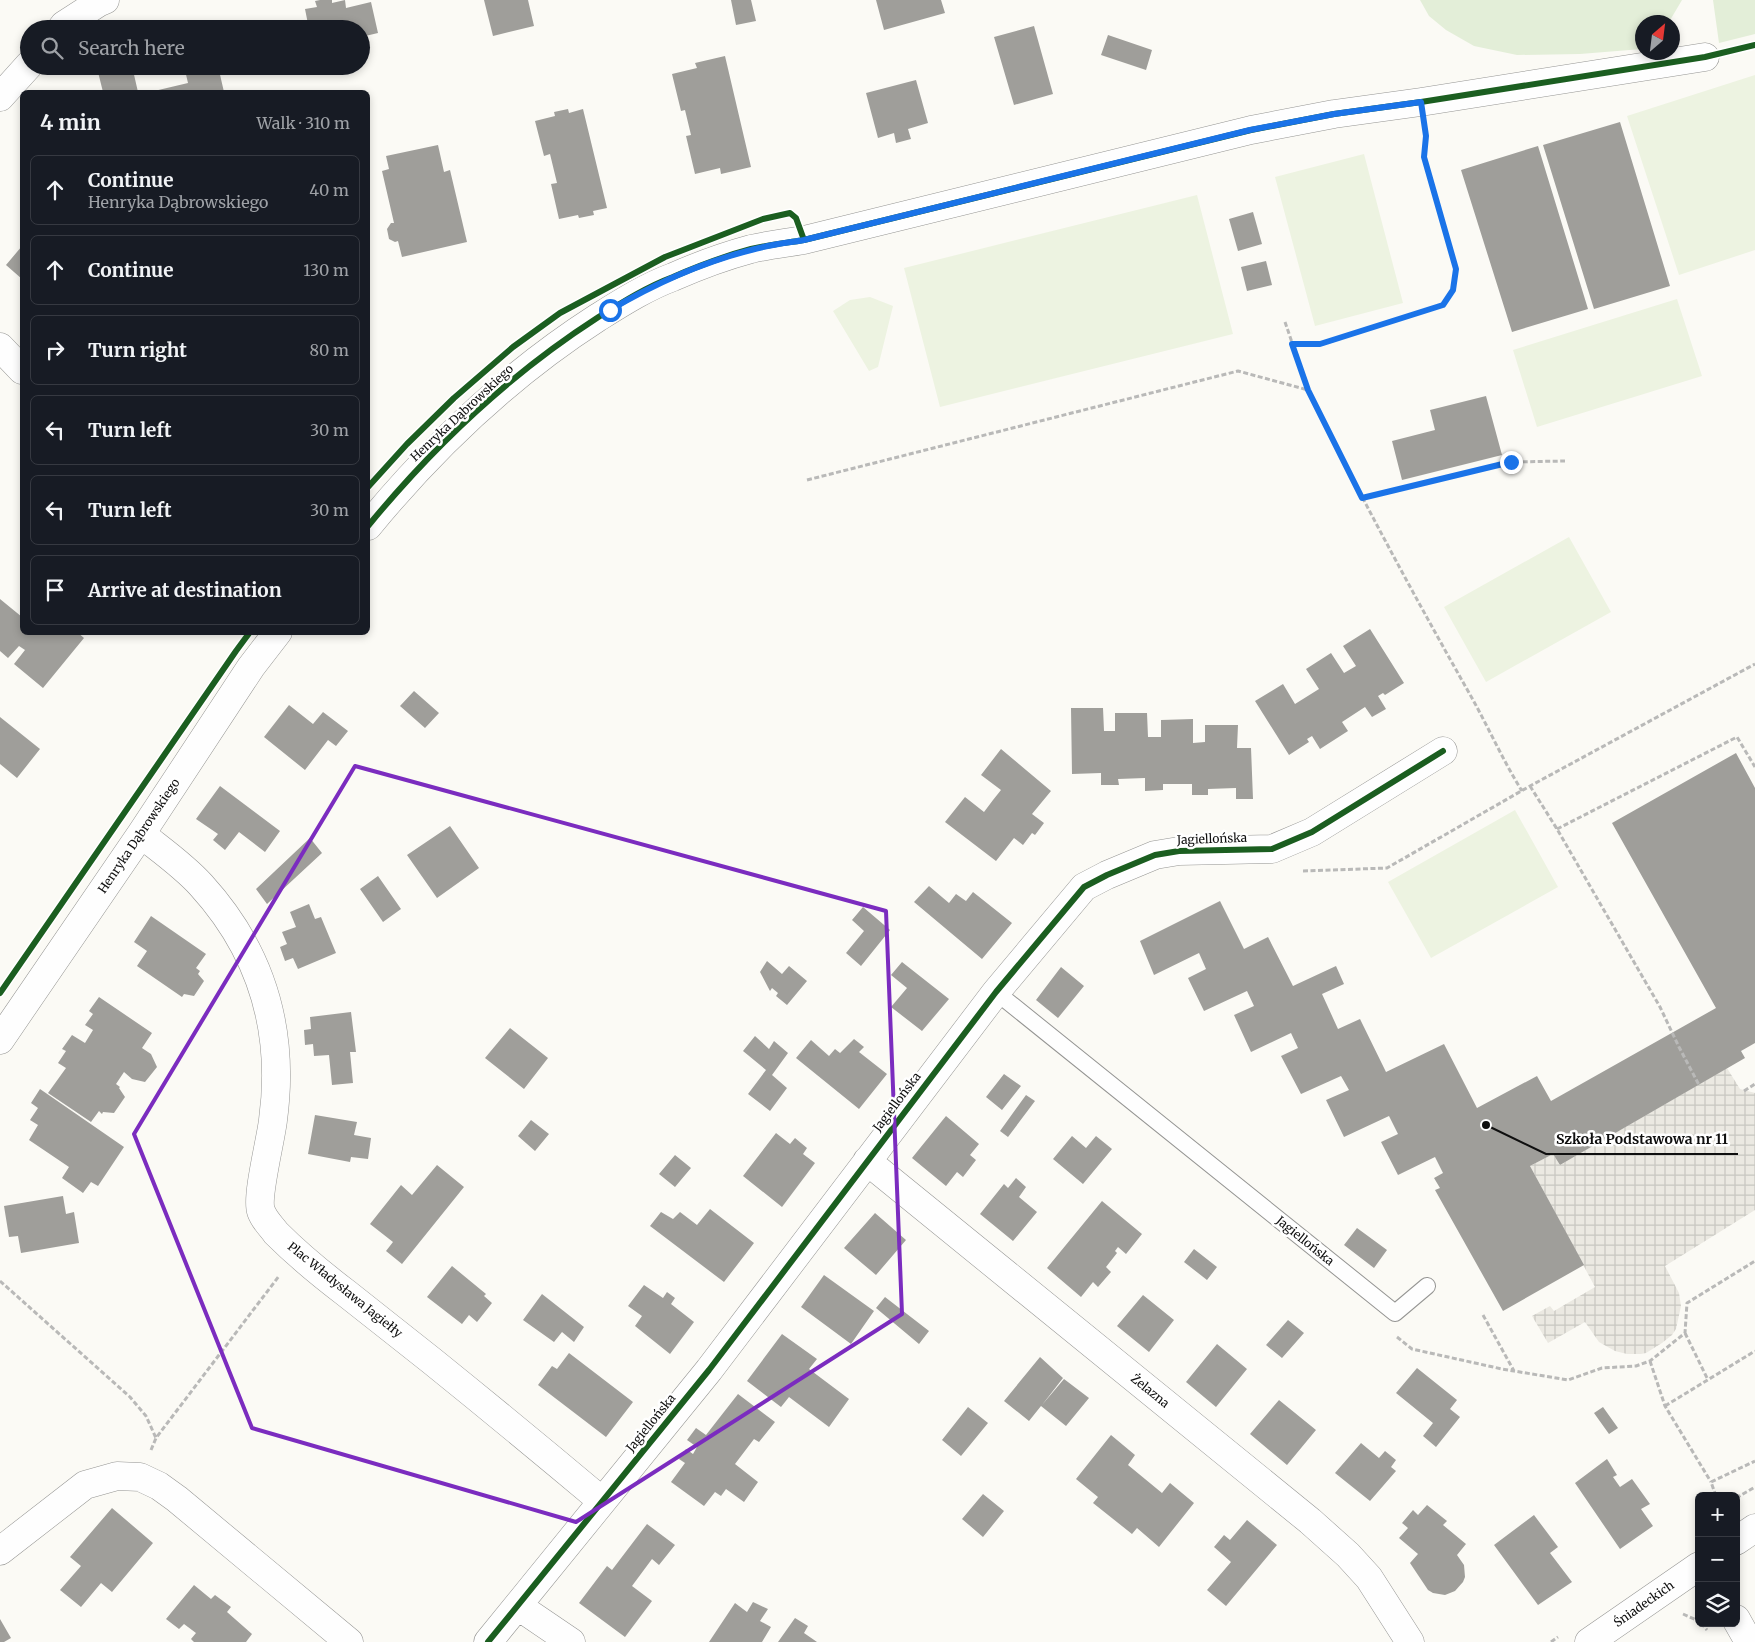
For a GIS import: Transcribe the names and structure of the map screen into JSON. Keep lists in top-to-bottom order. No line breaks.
{"streets":{"street":["Henryka Dąbrowskiego","Jagiellońska","Plac Władysława Jagiełły","Żelazna","Śniadeckich"]},"crossings":[["Henryka Dąbrowskiego","Plac Władysława Jagiełły"],["Jagiellońska","Plac Władysława Jagiełły"],["Jagiellońska","Żelazna"]],"places":["Szkoła Podstawowa nr 11"],"north":"top right","page":{"search":"Search here","heading":["4 min","Walk · 310 m"],"list":[["Continue","Henryka Dąbrowskiego","40 m"],["Continue","130 m"],["Turn right","80 m"],["Turn left","30 m"],["Turn left","30 m"],"Arrive at destination"],"map_buttons":["+","−"]}}
